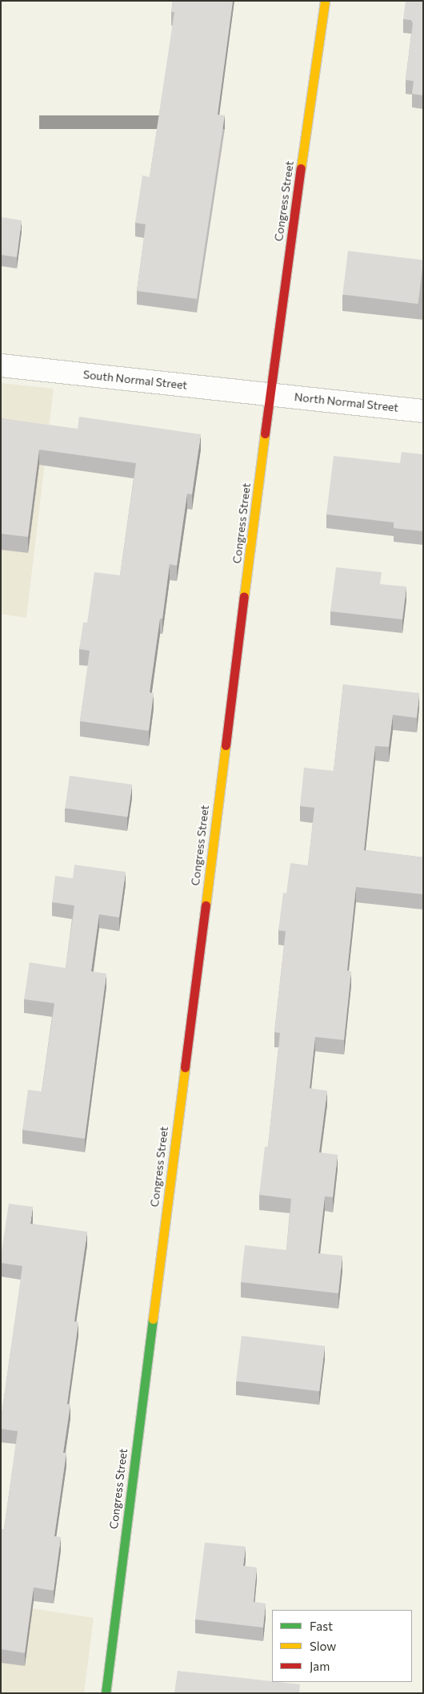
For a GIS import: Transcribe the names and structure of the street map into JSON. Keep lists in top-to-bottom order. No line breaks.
{"streets":{"street":["Congress Street","South Normal Street","North Normal Street"]},"crossings":[["Congress Street","South Normal Street"],["Congress Street","North Normal Street"],["South Normal Street","North Normal Street"]],"legend":["Fast","Slow","Jam"]}
